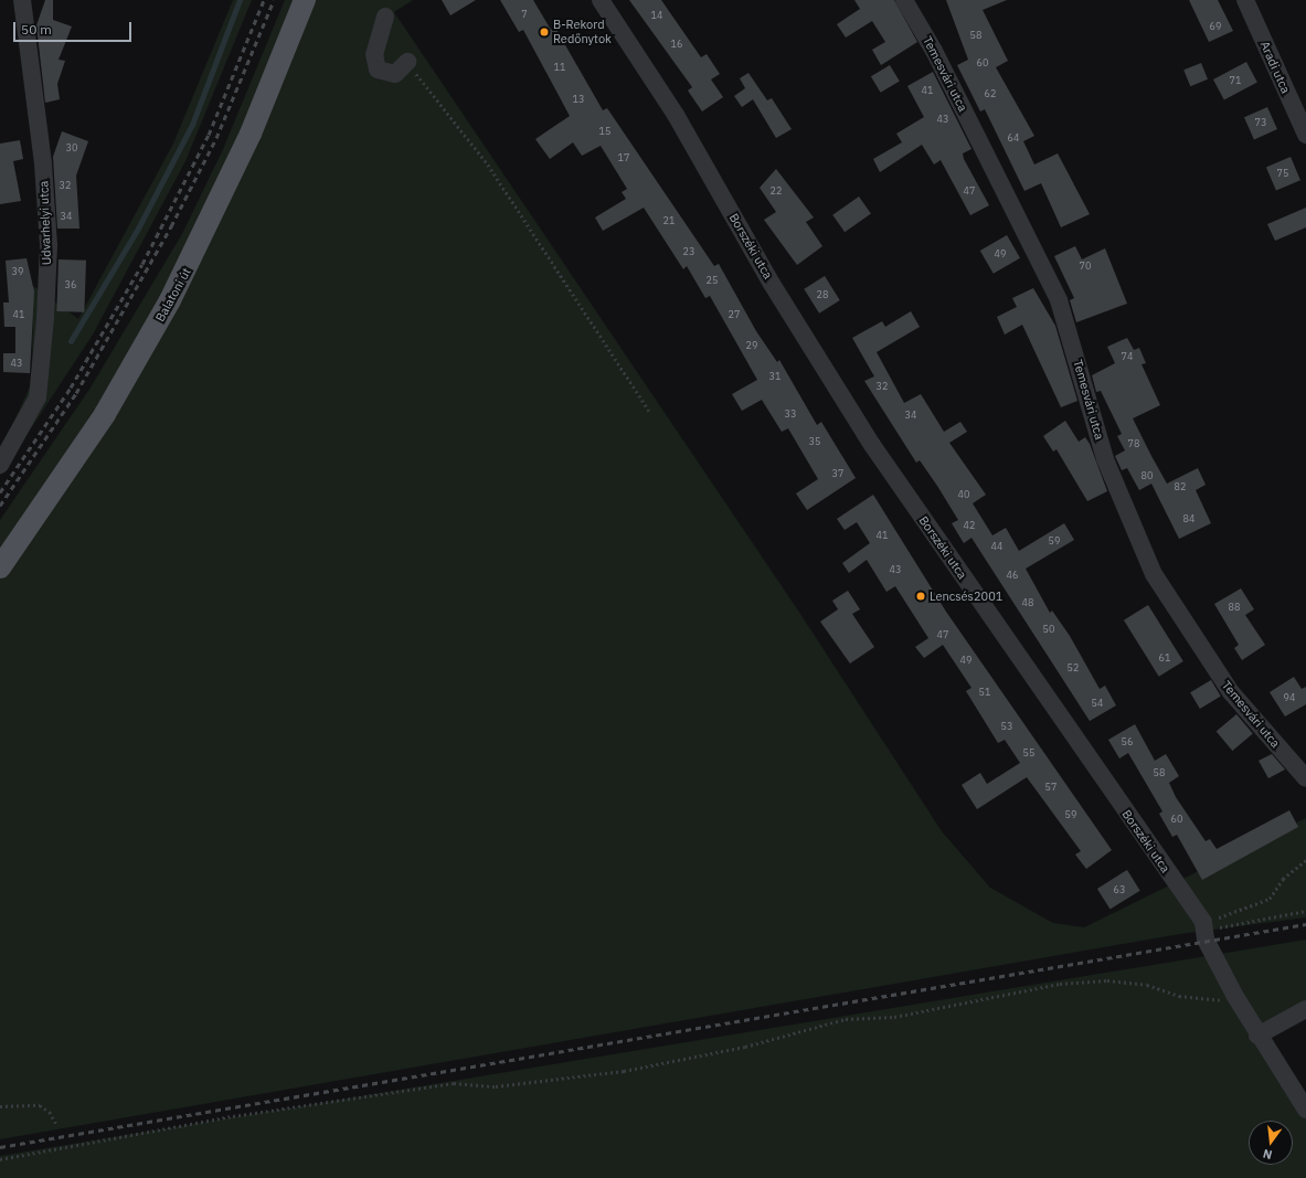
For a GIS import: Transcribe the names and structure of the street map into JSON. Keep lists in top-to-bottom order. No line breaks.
{"streets":{"main road":["Balatoni út"],"street":["Aradi utca","Temesvári utca","Udvarhelyi utca","Borszéki utca"]},"places":["B-Rekord Redőnytok","Lencsés2001"],"house_numbers":["7","14","69","58","16","60","11","71","41","62","13","43","73","15","64","30","17","75","32","22","47","34","21","23","49","70","39","25","36","28","41","27","29","74","43","31","32","33","34","35","78","37","80","82","40","84","42","41","59","44","43","46","48","88","50","47","61","49","52","51","94","54","53","56","55","58","57","59","60","63"],"scale_bar":"50 m","north":"bottom"}
